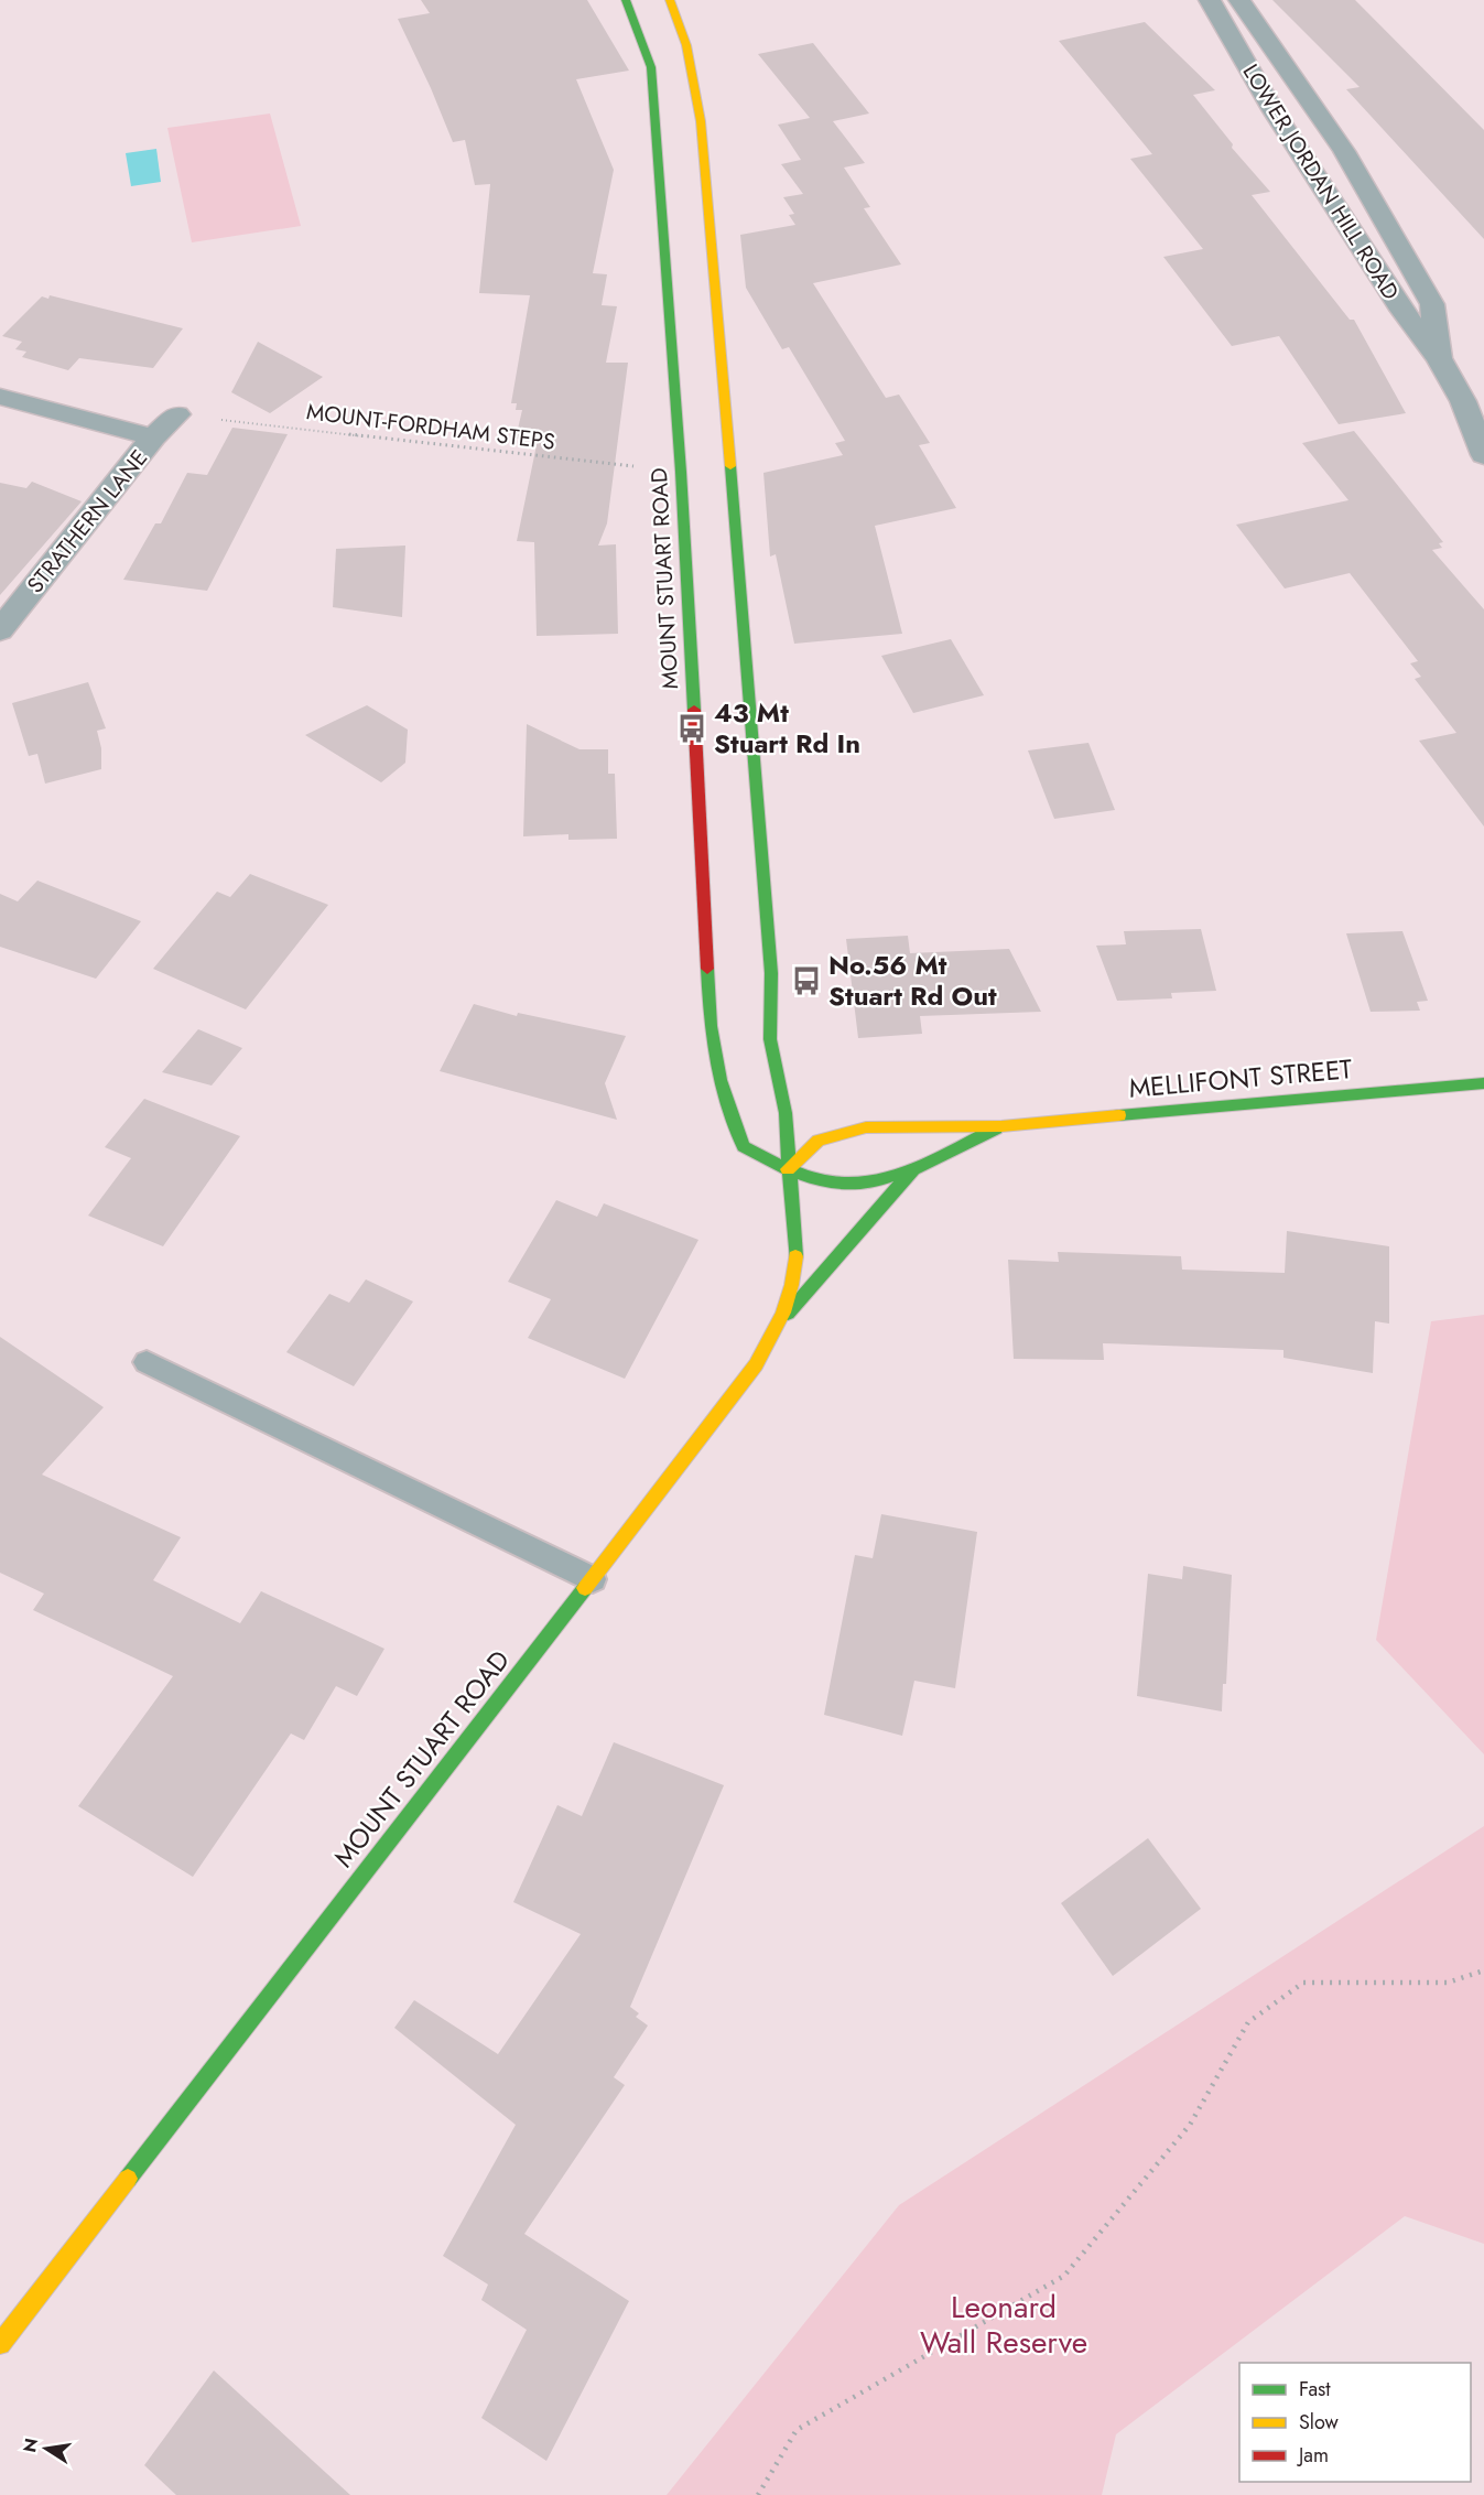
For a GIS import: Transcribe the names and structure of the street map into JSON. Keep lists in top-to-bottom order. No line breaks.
{"streets":{"street":["LOWER JORDAN HILL ROAD","STRATHERN LANE","MOUNT STUART ROAD","MELLIFONT STREET"],"path":["MOUNT-FORDHAM STEPS"]},"crossings":[["MOUNT-FORDHAM STEPS","STRATHERN LANE"],["MOUNT-FORDHAM STEPS","MOUNT STUART ROAD"],["MOUNT STUART ROAD","MELLIFONT STREET"]],"parks":["Leonard Wall Reserve"],"places":{"bus stop":["43 Mt Stuart Rd In","No.56 Mt Stuart Rd Out"]},"legend":["Fast","Slow","Jam"],"north":"left"}
